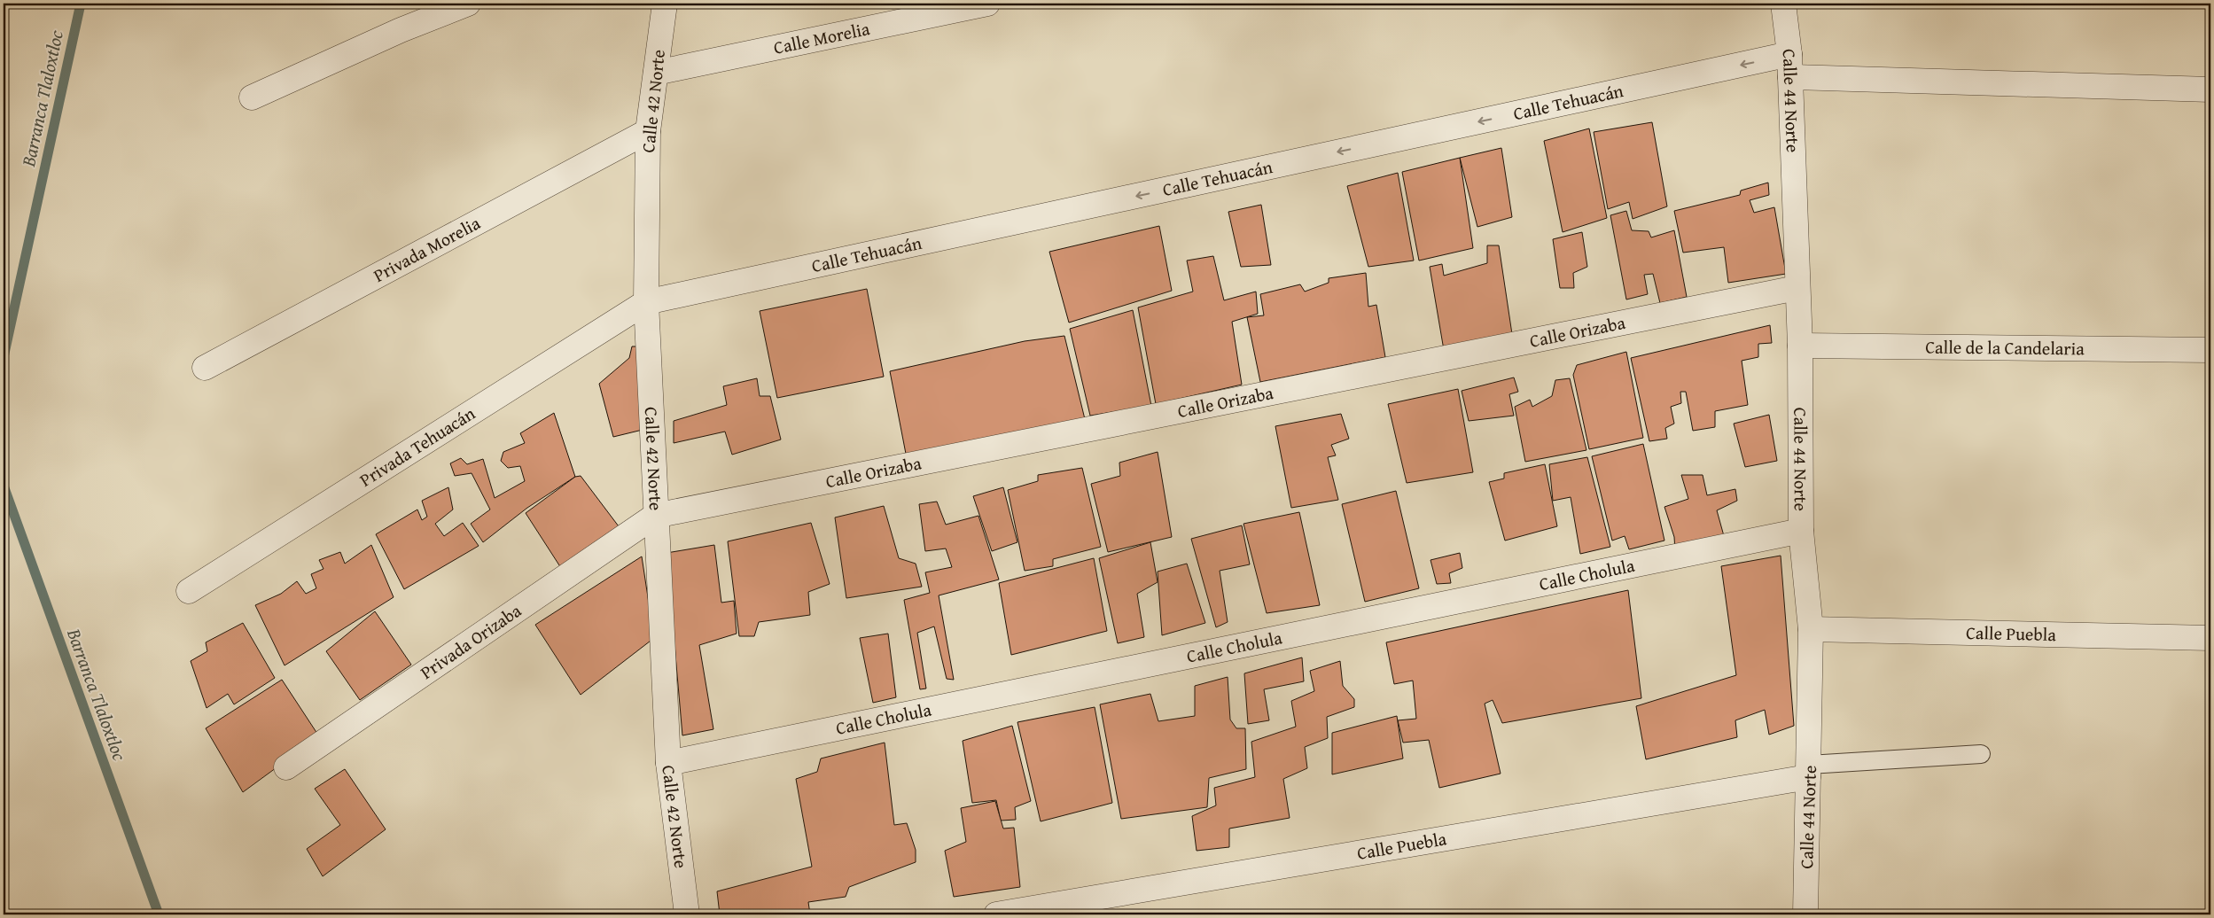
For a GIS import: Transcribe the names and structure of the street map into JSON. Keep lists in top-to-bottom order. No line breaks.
{"streets":{"street":["Calle Morelia","Calle 44 Norte","Calle 42 Norte","Calle Tehuacán","Privada Morelia","Calle Orizaba","Calle de la Candelaria","Privada Tehuacán","Calle Cholula","Calle Puebla","Privada Orizaba"]},"crossings":[["Calle Morelia","Calle 42 Norte"],["Calle 44 Norte","Calle Tehuacán"],["Calle 44 Norte","Calle Orizaba"],["Calle 44 Norte","Calle de la Candelaria"],["Calle 44 Norte","Calle Cholula"],["Calle 44 Norte","Calle Puebla"],["Calle 42 Norte","Calle Tehuacán"],["Calle 42 Norte","Privada Morelia"],["Calle 42 Norte","Calle Orizaba"],["Calle 42 Norte","Privada Tehuacán"],["Calle 42 Norte","Calle Cholula"],["Calle 42 Norte","Privada Orizaba"],["Calle Tehuacán","Privada Tehuacán"],["Calle Orizaba","Privada Orizaba"]],"one_way":["Calle Tehuacán"],"water":["Barranca Tlaloxtloc"]}
